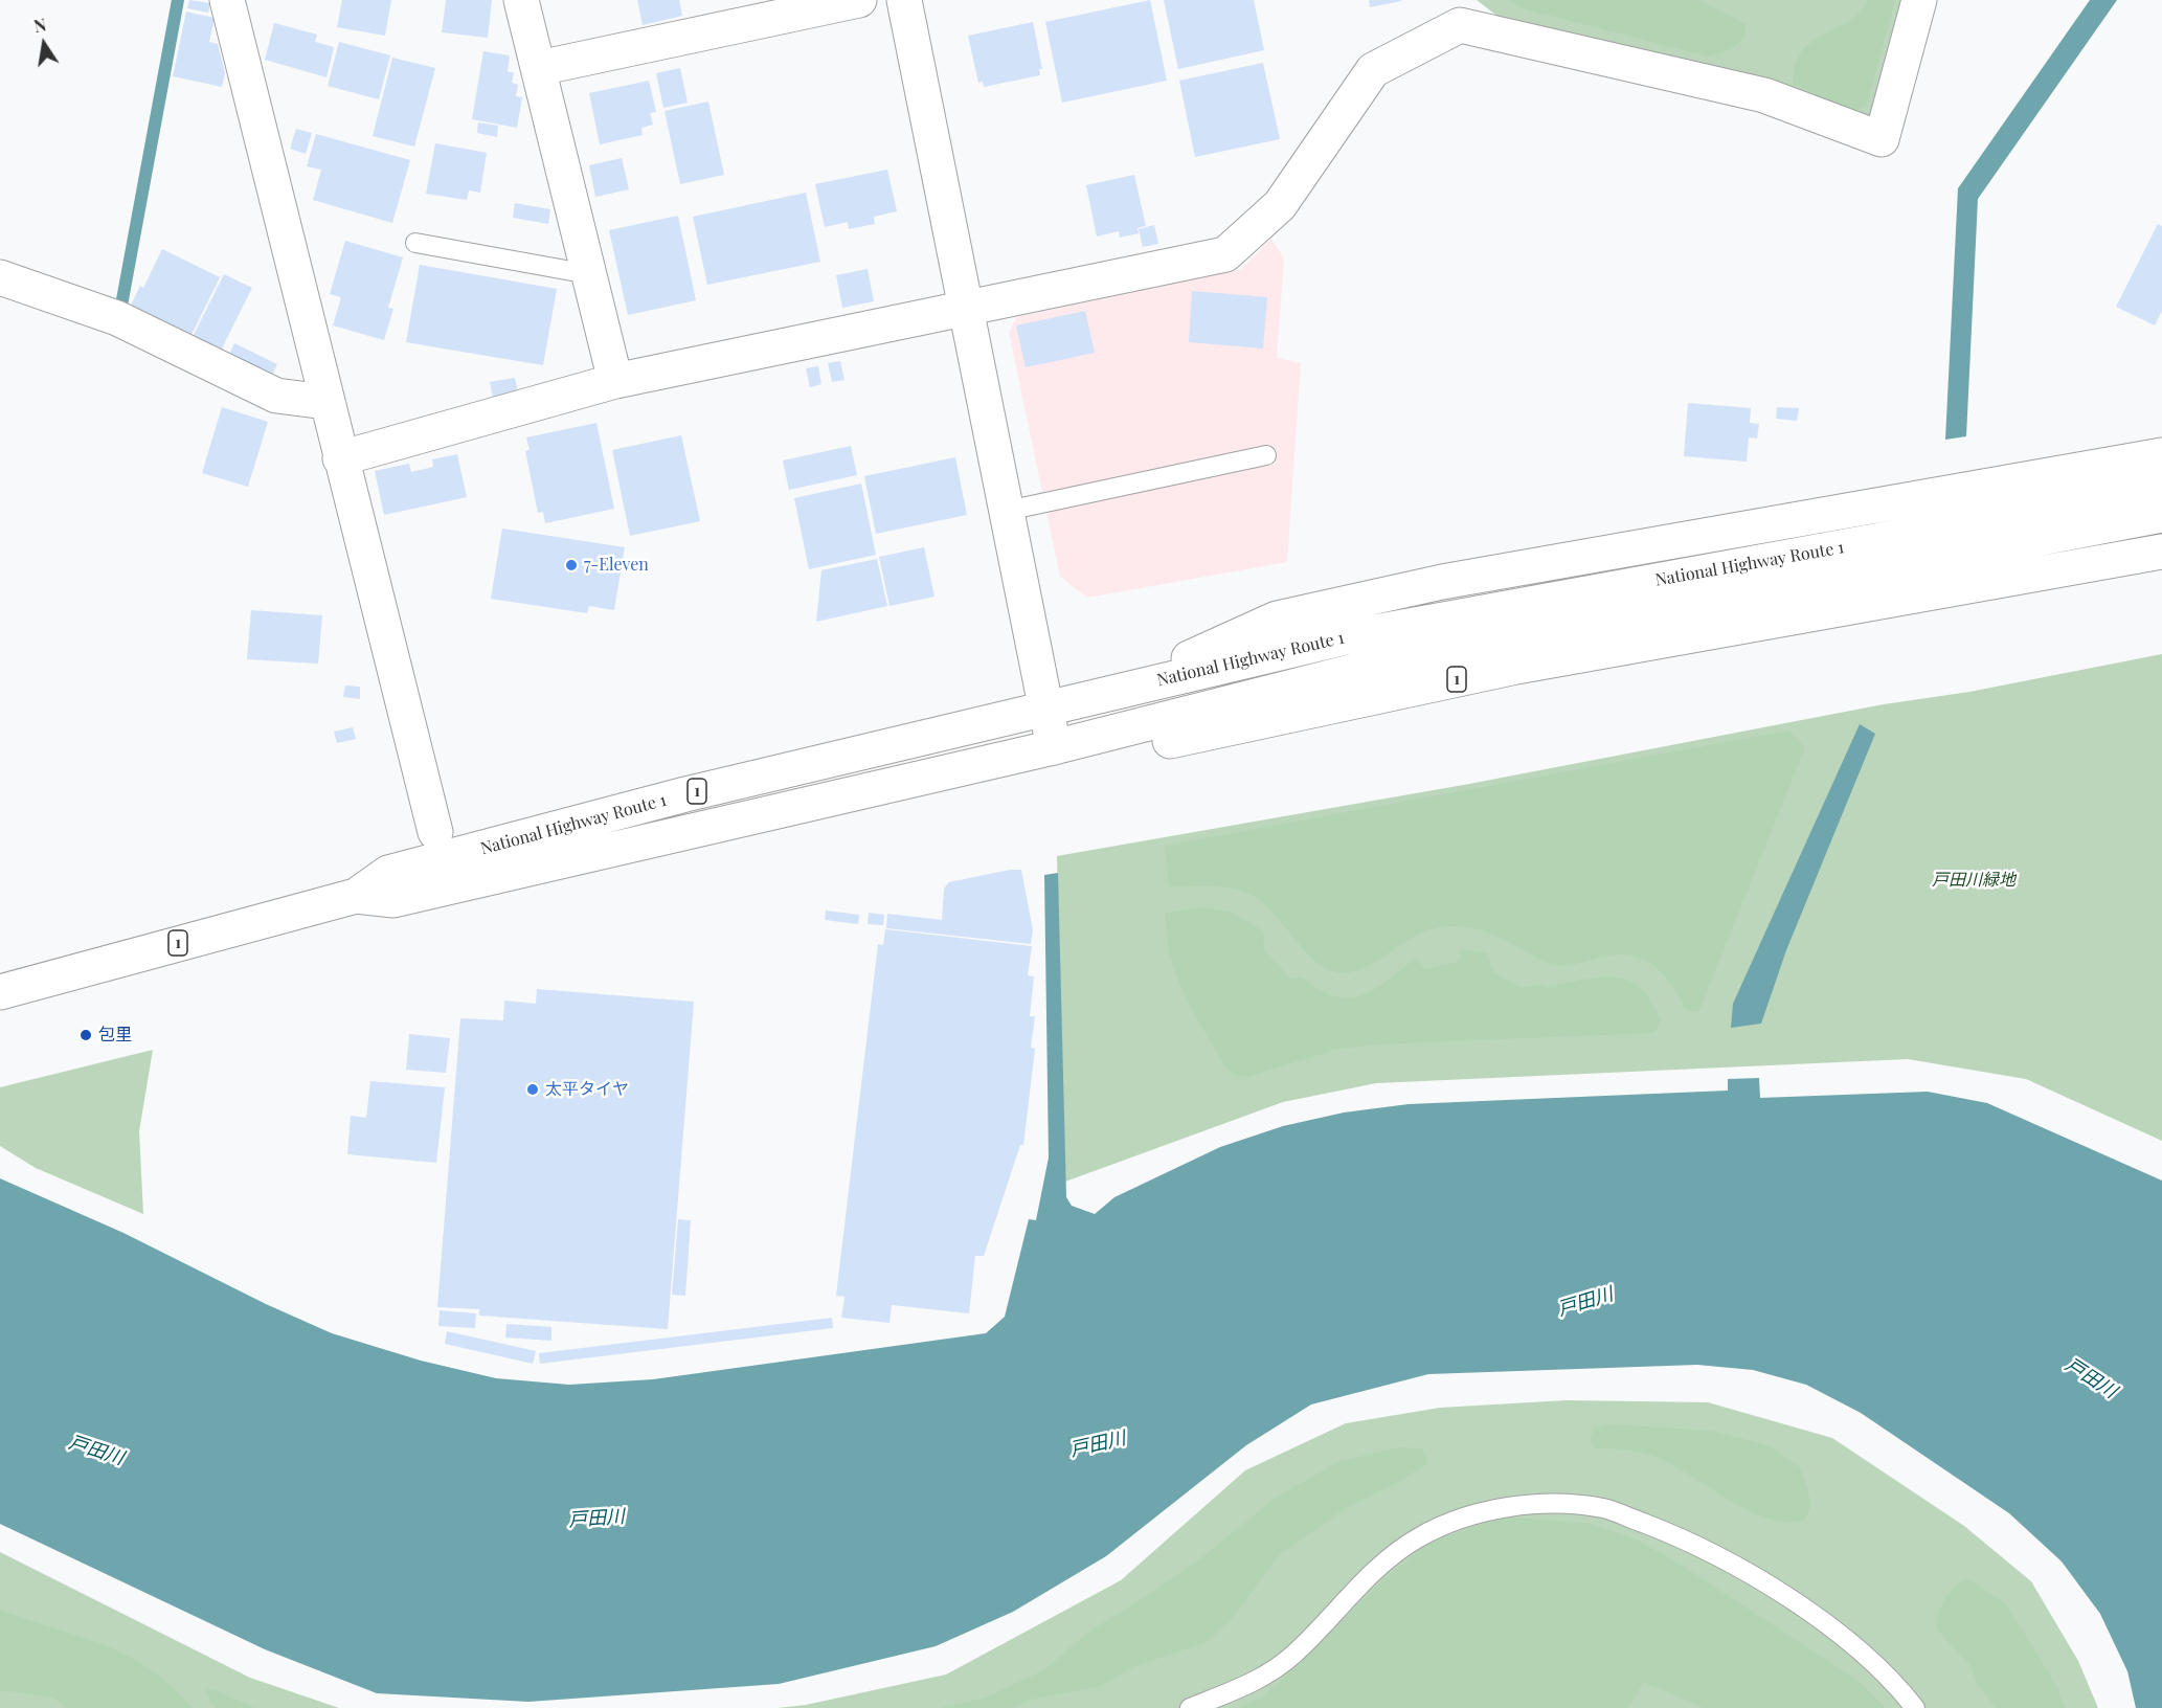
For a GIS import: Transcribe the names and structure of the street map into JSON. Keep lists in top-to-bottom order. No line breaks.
{"streets":{"main road":["National Highway Route 1","1"]},"crossings":[["National Highway Route 1","1"]],"water":["戸田川"],"parks":["戸田川緑地"],"places":["7-Eleven","包里","太平タイヤ"],"north":"top"}
